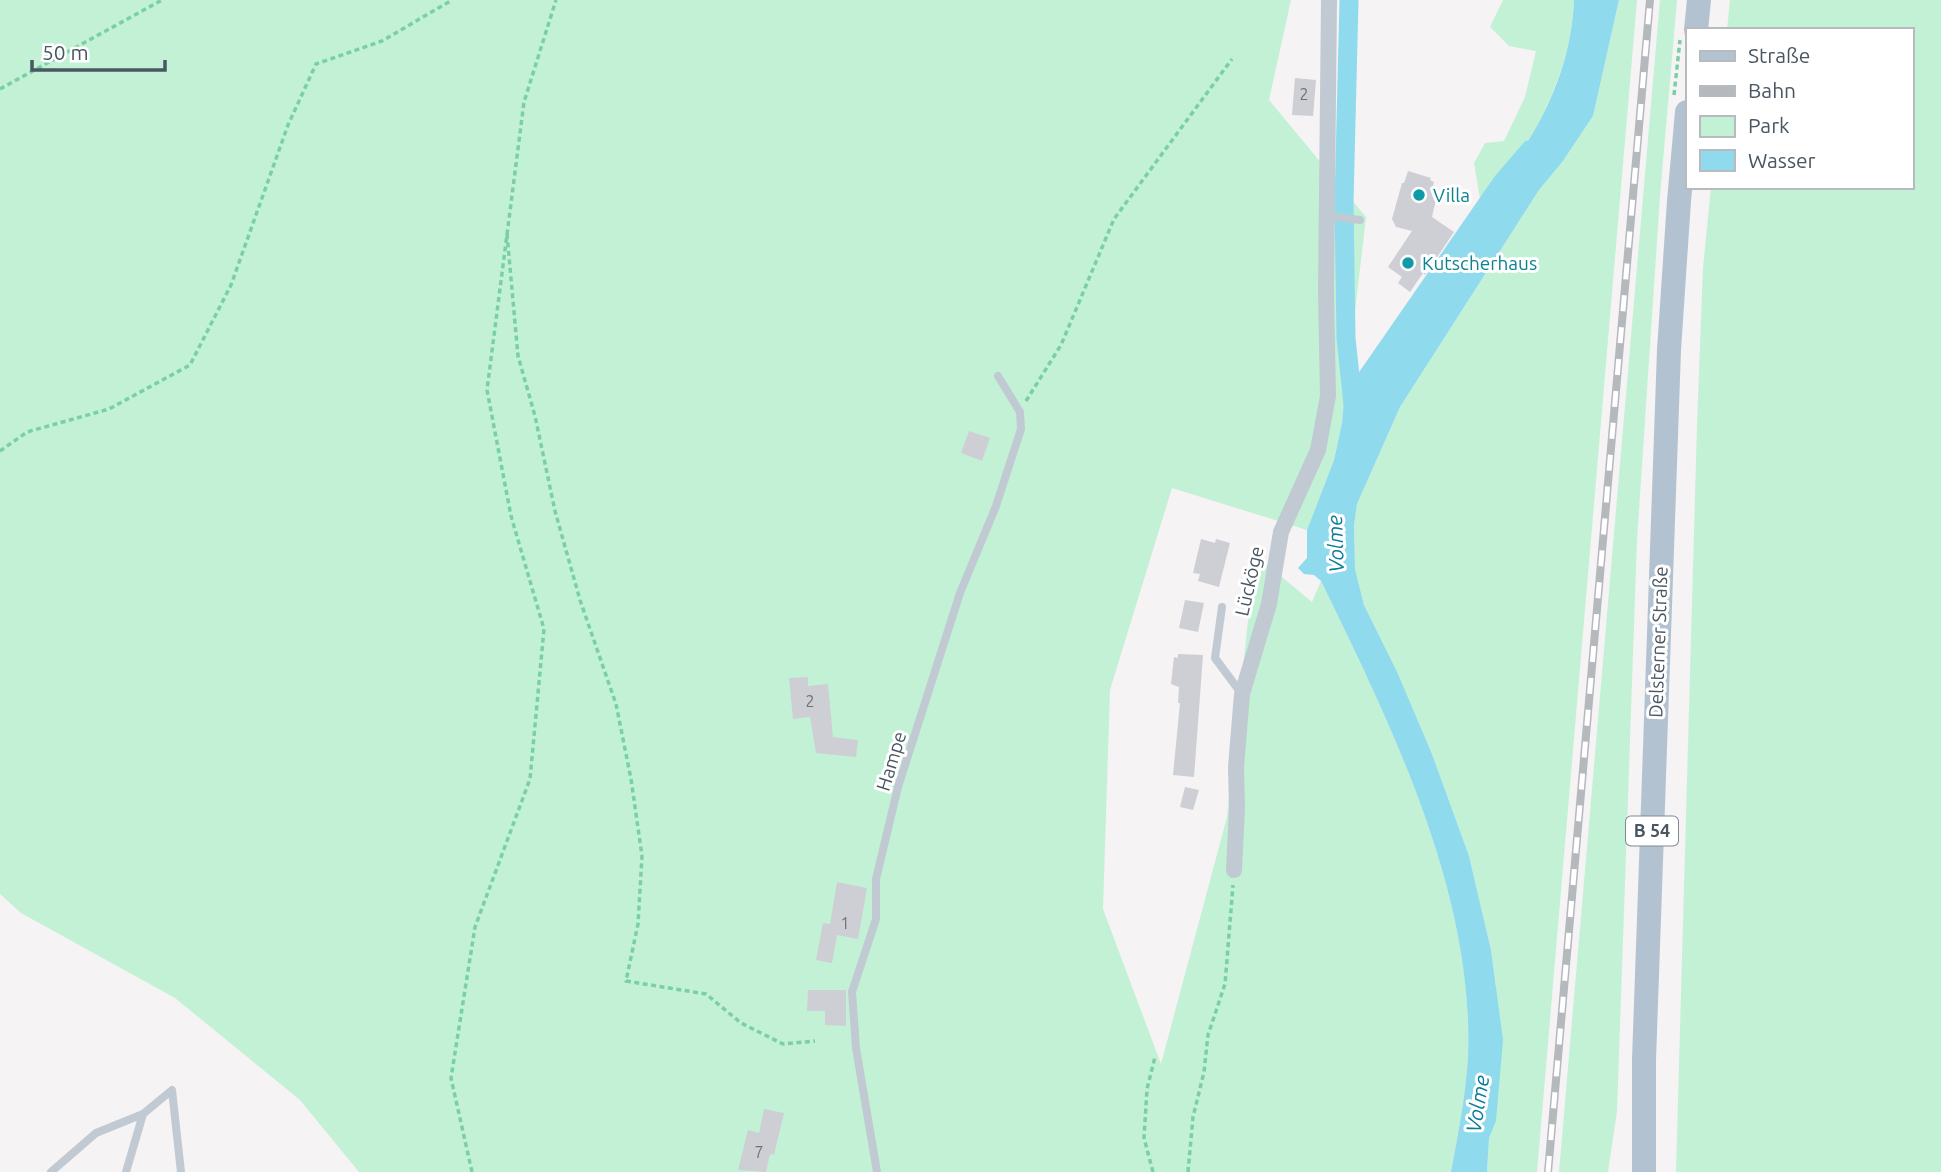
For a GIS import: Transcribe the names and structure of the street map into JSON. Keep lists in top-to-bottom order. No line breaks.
{"streets":{"main road":["Delsterner Straße","B 54"],"street":["Lücköge"],"lane":["Hampe"]},"water":["Volme"],"places":["Villa","Kutscherhaus"],"house_numbers":["2","2","1","7"],"legend":["Straße","Bahn","Park","Wasser"],"scale_bar":"50 m"}
